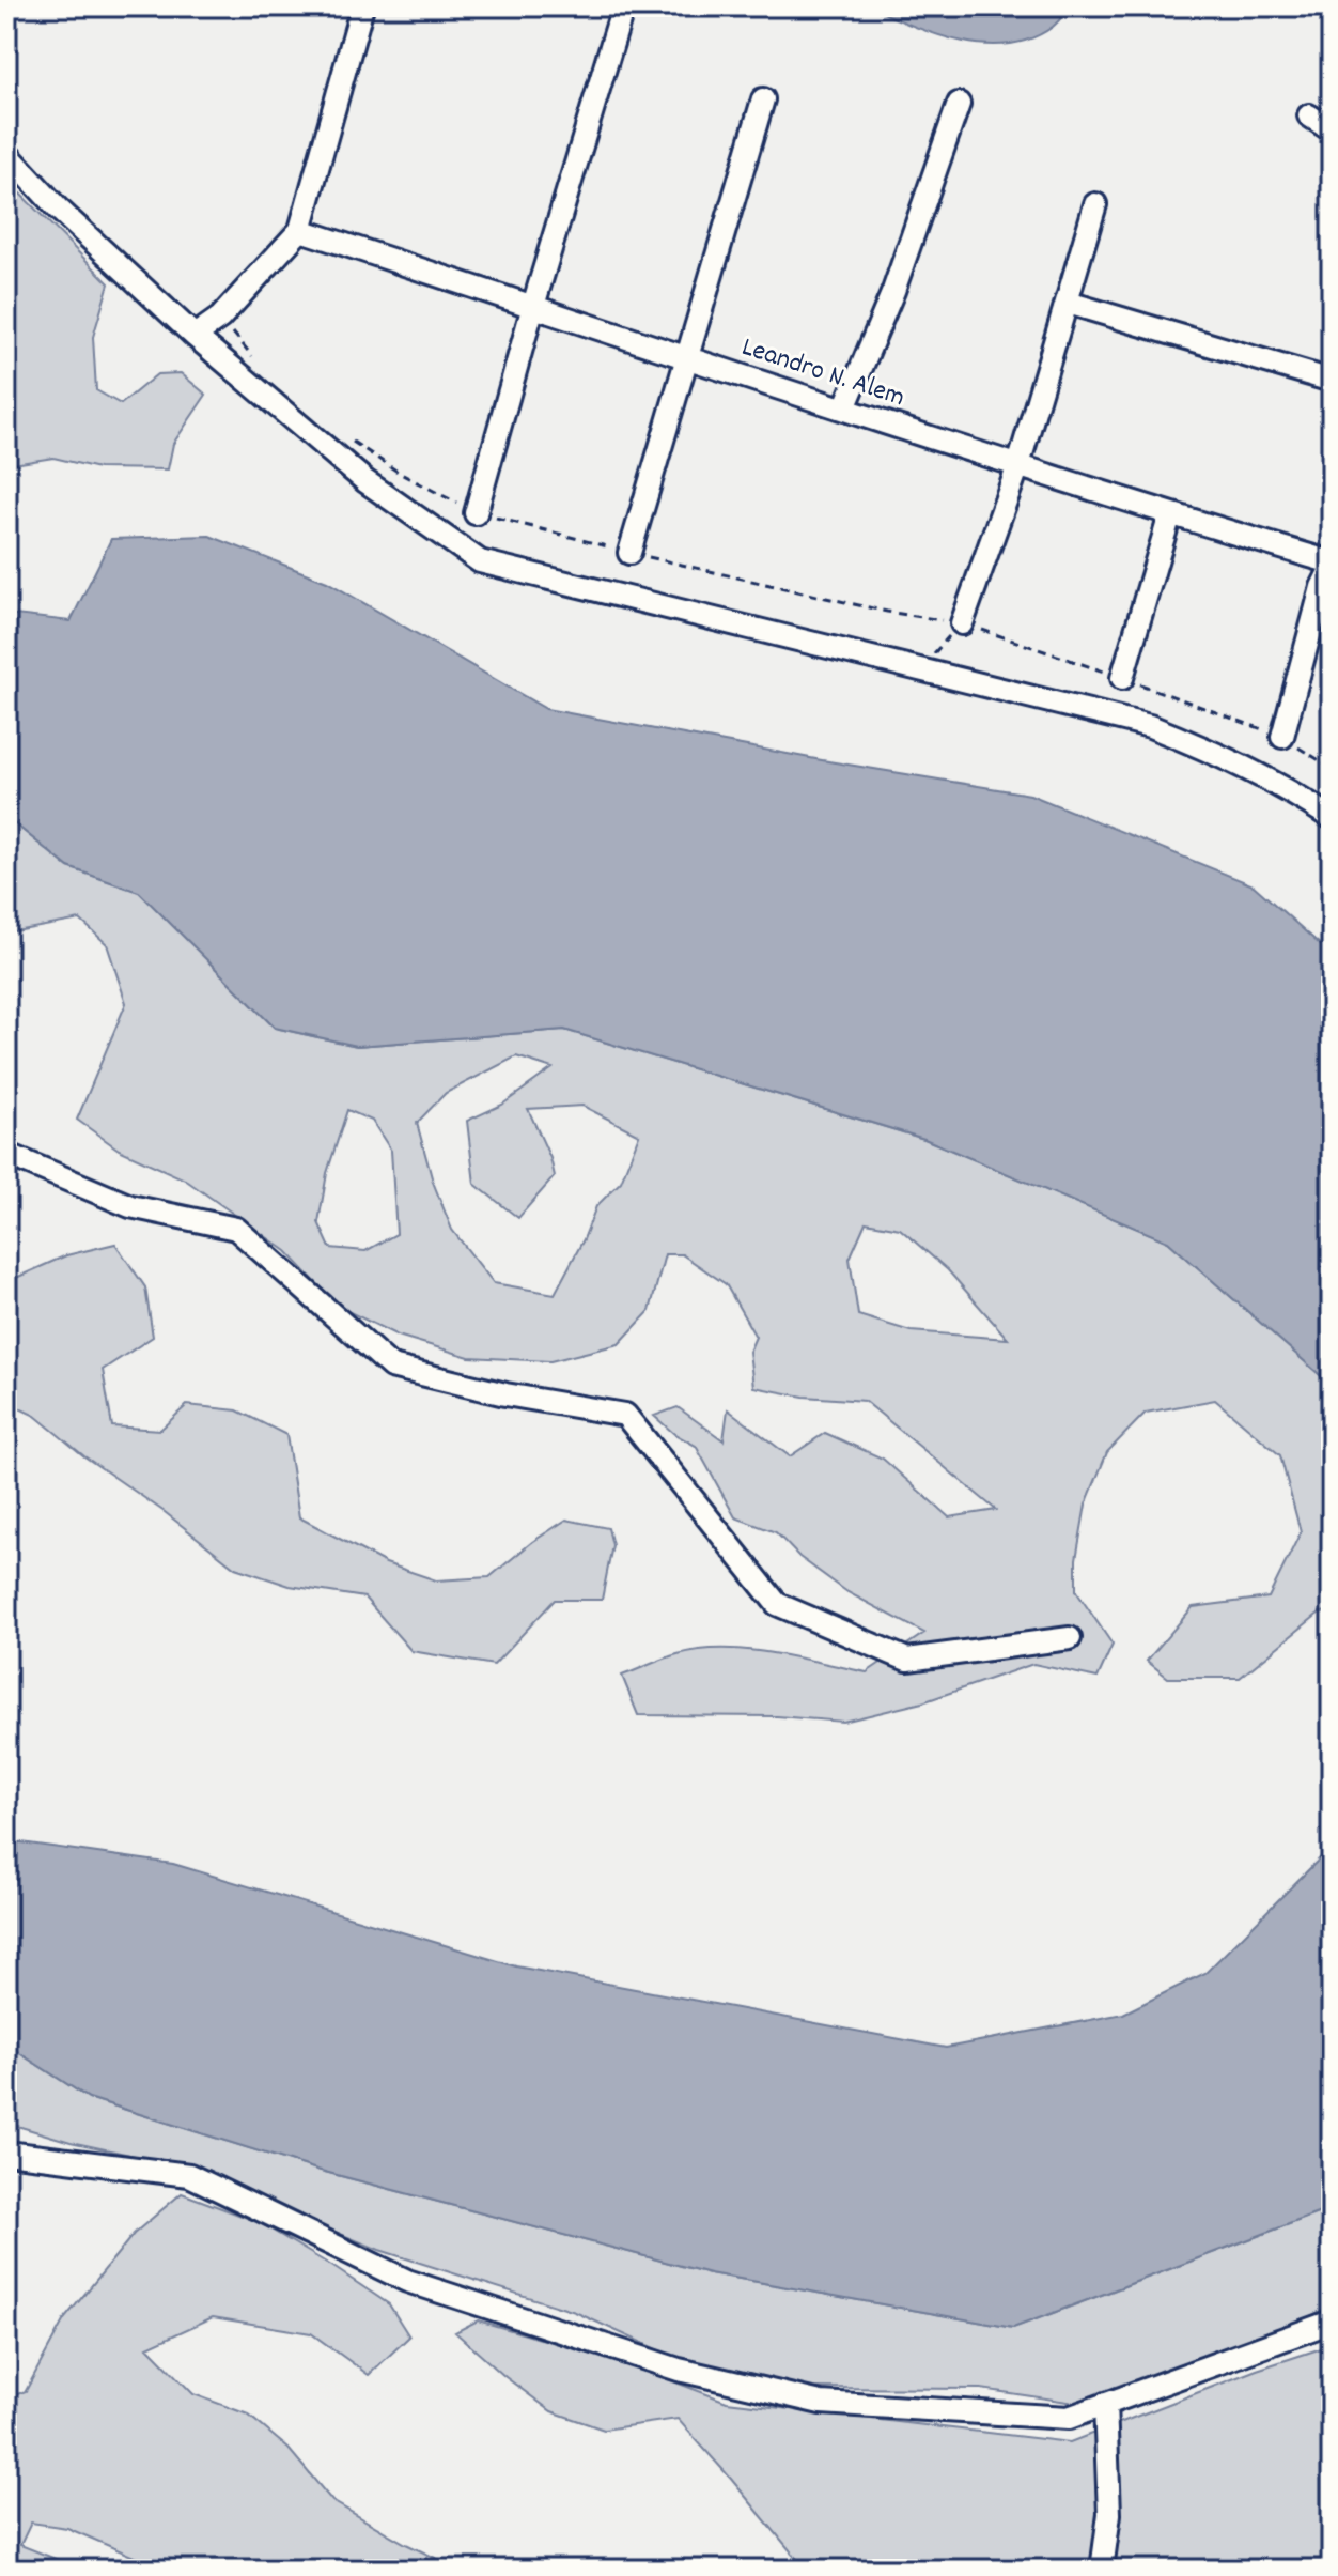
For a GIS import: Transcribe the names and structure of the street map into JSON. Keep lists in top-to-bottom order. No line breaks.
{"streets":{"street":["Leandro N. Alem"]}}
